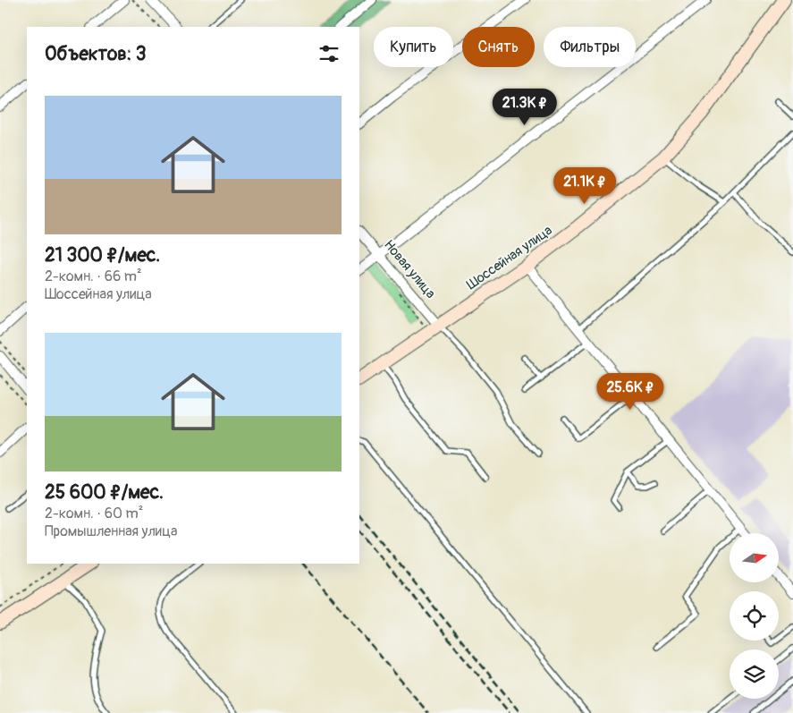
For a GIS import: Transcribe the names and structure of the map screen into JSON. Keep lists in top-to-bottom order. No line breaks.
{"streets":{"main road":["Шоссейная улица"],"street":["Новая улица"]},"crossings":[["Шоссейная улица","Новая улица"]],"north":"right","page":{"chip":["Купить","Снять","Фильтры"],"heading":"Объектов: 3","list":[{"name":"21 300 ₽/мес.","note":"2-комн. · 66 m² · Шоссейная улица"},{"name":"25 600 ₽/мес.","note":"2-комн. · 60 m² · Промышленная улица"}],"price":["21.3K ₽","21.1K ₽","25.6K ₽"]}}
